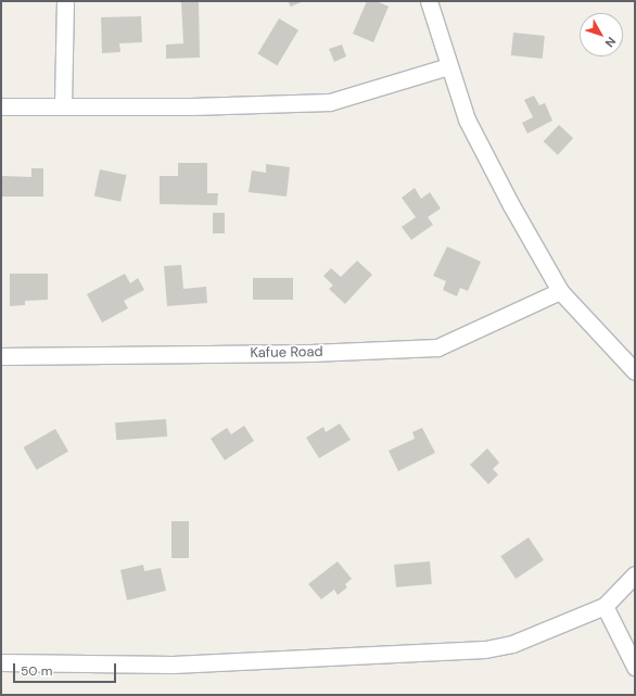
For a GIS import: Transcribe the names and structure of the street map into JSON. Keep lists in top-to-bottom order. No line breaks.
{"streets":{"street":["Kafue Road"]},"scale_bar":"50 m","north":"bottom right"}
